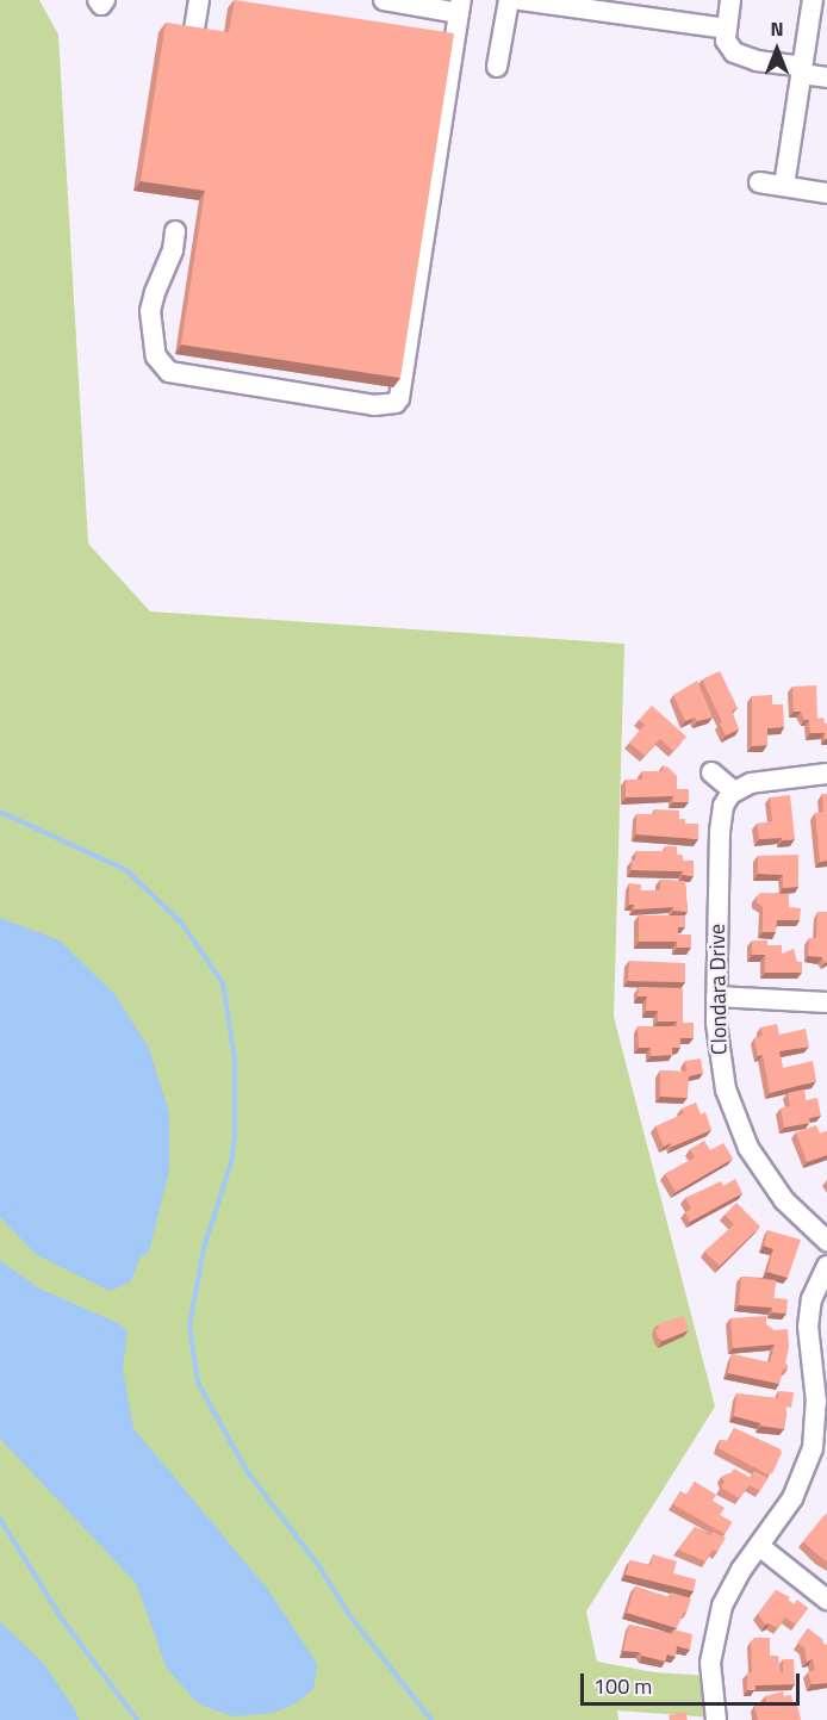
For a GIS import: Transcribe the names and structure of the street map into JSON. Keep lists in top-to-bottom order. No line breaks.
{"streets":{"street":["Clondara Drive"]},"scale_bar":"100 m","north":"top"}
